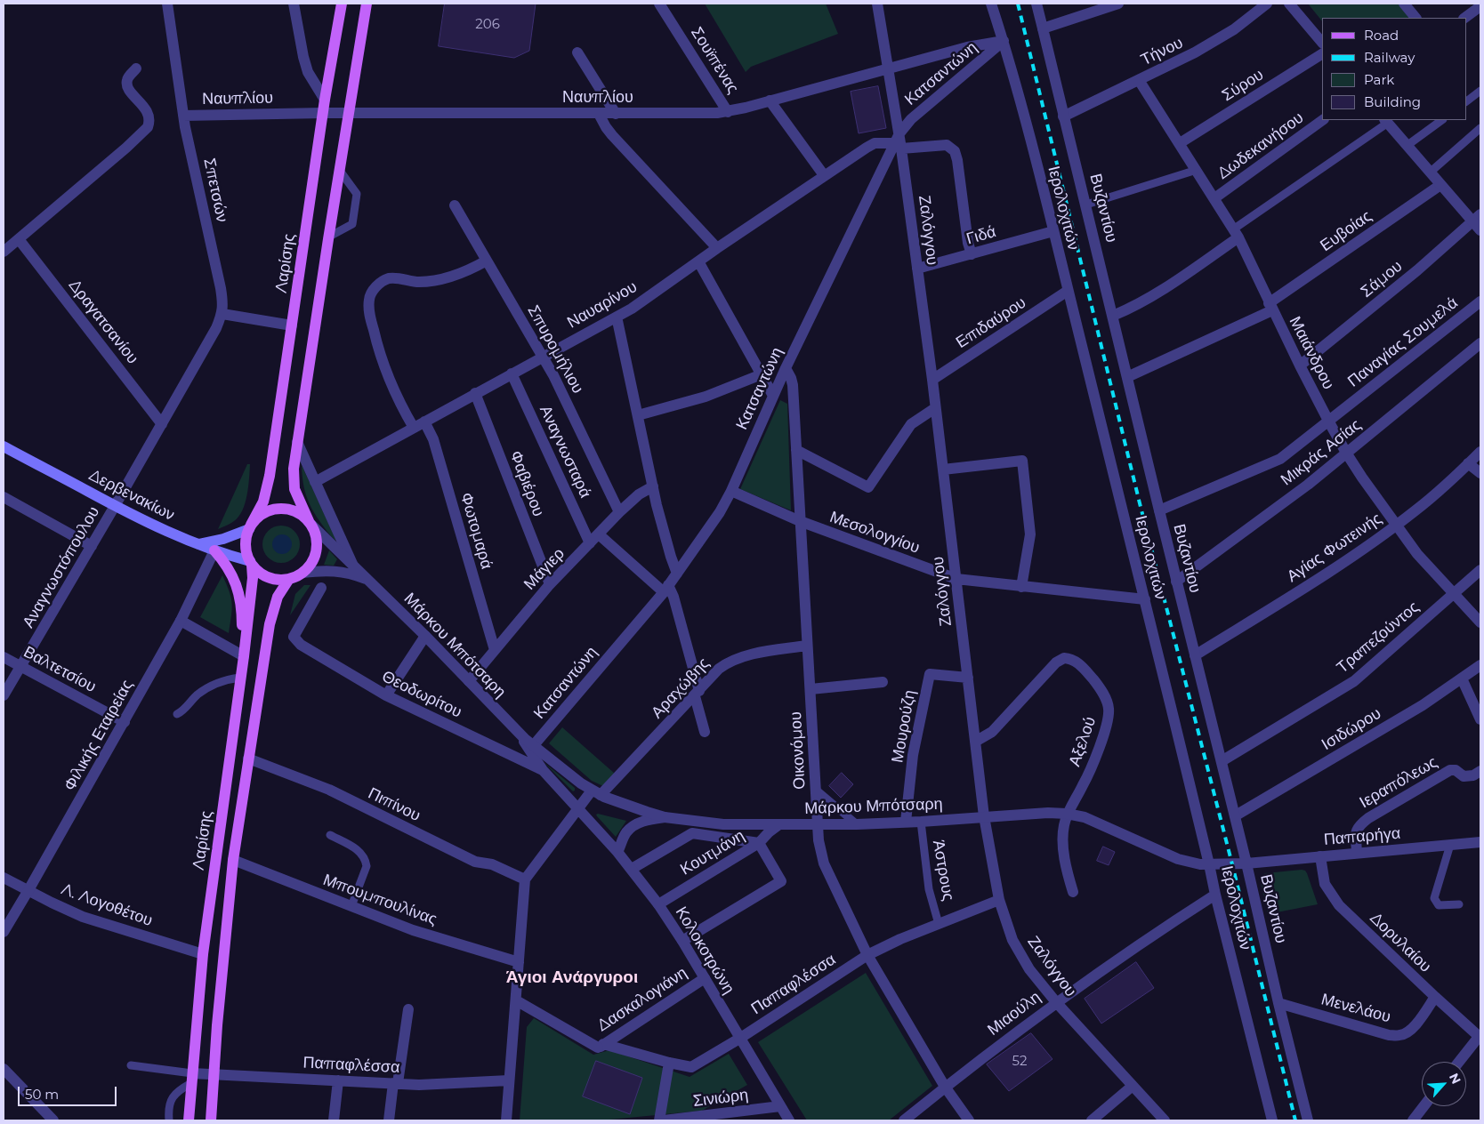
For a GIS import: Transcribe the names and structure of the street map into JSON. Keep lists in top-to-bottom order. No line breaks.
{"streets":{"main road":["Λαρίσης","Δερβενακίων"],"street":["Τήνου","Σουϊπένας","Κατσαντώνη","Σύρου","Ναυπλίου","Δωδεκανήσου","Σπετσών","Ιερολοχιτών","Βυζαντίου","Ζαλόγγου","Ευβοίας","Γιδά","Σάμου","Ναυαρίνου","Δραγατσανίου","Επιδαύρου","Παναγίας Σουμελά","Σπυρομήλιου","Μαιάνδρου","Αναγνωσταρά","Μικράς Ασίας","Φαβιέρου","Φωτομαρά","Μεσολογγίου","Αγίας Φωτεινής","Αναγνωστόπουλου","Μάγιερ","Τραπεζούντος","Μάρκου Μπότσαρη","Βαλτετσίου","Αραχώβης","Θεοδωρίτου","Μουρούζη","Ισιδώρου","Φιλικής Εταιρείας","Αξελού","Οικονόμου","Ιεραπόλεως","Πιπίνου","Παπαρήγα","Κουτμάνη","Μπουμπουλίνας","Λ. Λογοθέτου","Δορυλαίου","Κολοκοτρώνη","Παπαφλέσσα","Δασκαλογιάνη","Μενελάου","Μιαούλη","Σινιώρη"],"lane":["Άστρους"]},"crossings":[["Τήνου","Βυζαντίου"],["Τήνου","Μαιάνδρου"],["Σουϊπένας","Ναυπλίου"],["Κατσαντώνη","Ναυπλίου"],["Κατσαντώνη","Ιερολοχιτών"],["Κατσαντώνη","Ζαλόγγου"],["Κατσαντώνη","Ναυαρίνου"],["Κατσαντώνη","Μεσολογγίου"],["Κατσαντώνη","Μάρκου Μπότσαρη"],["Κατσαντώνη","Οικονόμου"],["Σύρου","Μαιάνδρου"],["Ναυπλίου","Σπετσών"],["Ναυπλίου","Ιερολοχιτών"],["Ναυπλίου","Ζαλόγγου"],["Ναυπλίου","Λαρίσης"],["Δωδεκανήσου","Μαιάνδρου"],["Σπετσών","Αναγνωστόπουλου"],["Ιερολοχιτών","Γιδά"],["Ιερολοχιτών","Επιδαύρου"],["Ιερολοχιτών","Μεσολογγίου"],["Ιερολοχιτών","Μάρκου Μπότσαρη"],["Ιερολοχιτών","Μιαούλη"],["Βυζαντίου","Ευβοίας"],["Βυζαντίου","Παναγίας Σουμελά"],["Βυζαντίου","Μικράς Ασίας"],["Βυζαντίου","Αγίας Φωτεινής"],["Βυζαντίου","Τραπεζούντος"],["Βυζαντίου","Μάρκου Μπότσαρη"],["Βυζαντίου","Ισιδώρου"],["Βυζαντίου","Παπαρήγα"],["Βυζαντίου","Μενελάου"],["Ζαλόγγου","Γιδά"],["Ζαλόγγου","Ναυαρίνου"],["Ζαλόγγου","Επιδαύρου"],["Ζαλόγγου","Μεσολογγίου"],["Ζαλόγγου","Μάρκου Μπότσαρη"],["Ζαλόγγου","Μουρούζη"],["Ζαλόγγου","Αξελού"],["Ζαλόγγου","Παπαφλέσσα"],["Ζαλόγγου","Μιαούλη"],["Ευβοίας","Μαιάνδρου"],["Γιδά","Ναυαρίνου"],["Λαρίσης","Δερβενακίων"],["Λαρίσης","Μάρκου Μπότσαρη"],["Λαρίσης","Λ. Λογοθέτου"],["Λαρίσης","Παπαφλέσσα"],["Σάμου","Μαιάνδρου"],["Ναυαρίνου","Σπυρομήλιου"],["Ναυαρίνου","Αναγνωσταρά"],["Ναυαρίνου","Φαβιέρου"],["Ναυαρίνου","Φωτομαρά"],["Δραγατσανίου","Αναγνωστόπουλου"],["Παναγίας Σουμελά","Μαιάνδρου"],["Σπυρομήλιου","Μάγιερ"],["Μαιάνδρου","Μικράς Ασίας"],["Μαιάνδρου","Αγίας Φωτεινής"],["Μαιάνδρου","Τραπεζούντος"],["Αναγνωσταρά","Μάγιερ"],["Φαβιέρου","Μάγιερ"],["Δερβενακίων","Αναγνωστόπουλου"],["Δερβενακίων","Μάρκου Μπότσαρη"],["Δερβενακίων","Φιλικής Εταιρείας"],["Φωτομαρά","Μάγιερ"],["Μεσολογγίου","Οικονόμου"],["Αναγνωστόπουλου","Βαλτετσίου"],["Μάγιερ","Μάρκου Μπότσαρη"],["Μάρκου Μπότσαρη","Αραχώβης"],["Μάρκου Μπότσαρη","Θεοδωρίτου"],["Μάρκου Μπότσαρη","Μουρούζη"],["Μάρκου Μπότσαρη","Αξελού"],["Μάρκου Μπότσαρη","Οικονόμου"],["Μάρκου Μπότσαρη","Παπαρήγα"],["Μάρκου Μπότσαρη","Κουτμάνη"],["Μάρκου Μπότσαρη","Άστρους"],["Μάρκου Μπότσαρη","Κολοκοτρώνη"],["Βαλτετσίου","Φιλικής Εταιρείας"],["Αραχώβης","Οικονόμου"],["Αραχώβης","Πιπίνου"],["Αραχώβης","Κολοκοτρώνη"],["Φιλικής Εταιρείας","Λ. Λογοθέτου"],["Οικονόμου","Παπαφλέσσα"],["Οικονόμου","Μιαούλη"],["Ιεραπόλεως","Παπαρήγα"],["Παπαρήγα","Δορυλαίου"],["Κουτμάνη","Κολοκοτρώνη"],["Άστρους","Παπαφλέσσα"],["Δορυλαίου","Μενελάου"],["Κολοκοτρώνη","Παπαφλέσσα"],["Κολοκοτρώνη","Δασκαλογιάνη"],["Κολοκοτρώνη","Σινιώρη"],["Παπαφλέσσα","Δασκαλογιάνη"]],"districts":["Άγιοι Ανάργυροι"],"house_numbers":["206","52"],"legend":["Road","Railway","Park","Building"],"scale_bar":"50 m","north":"top right"}
